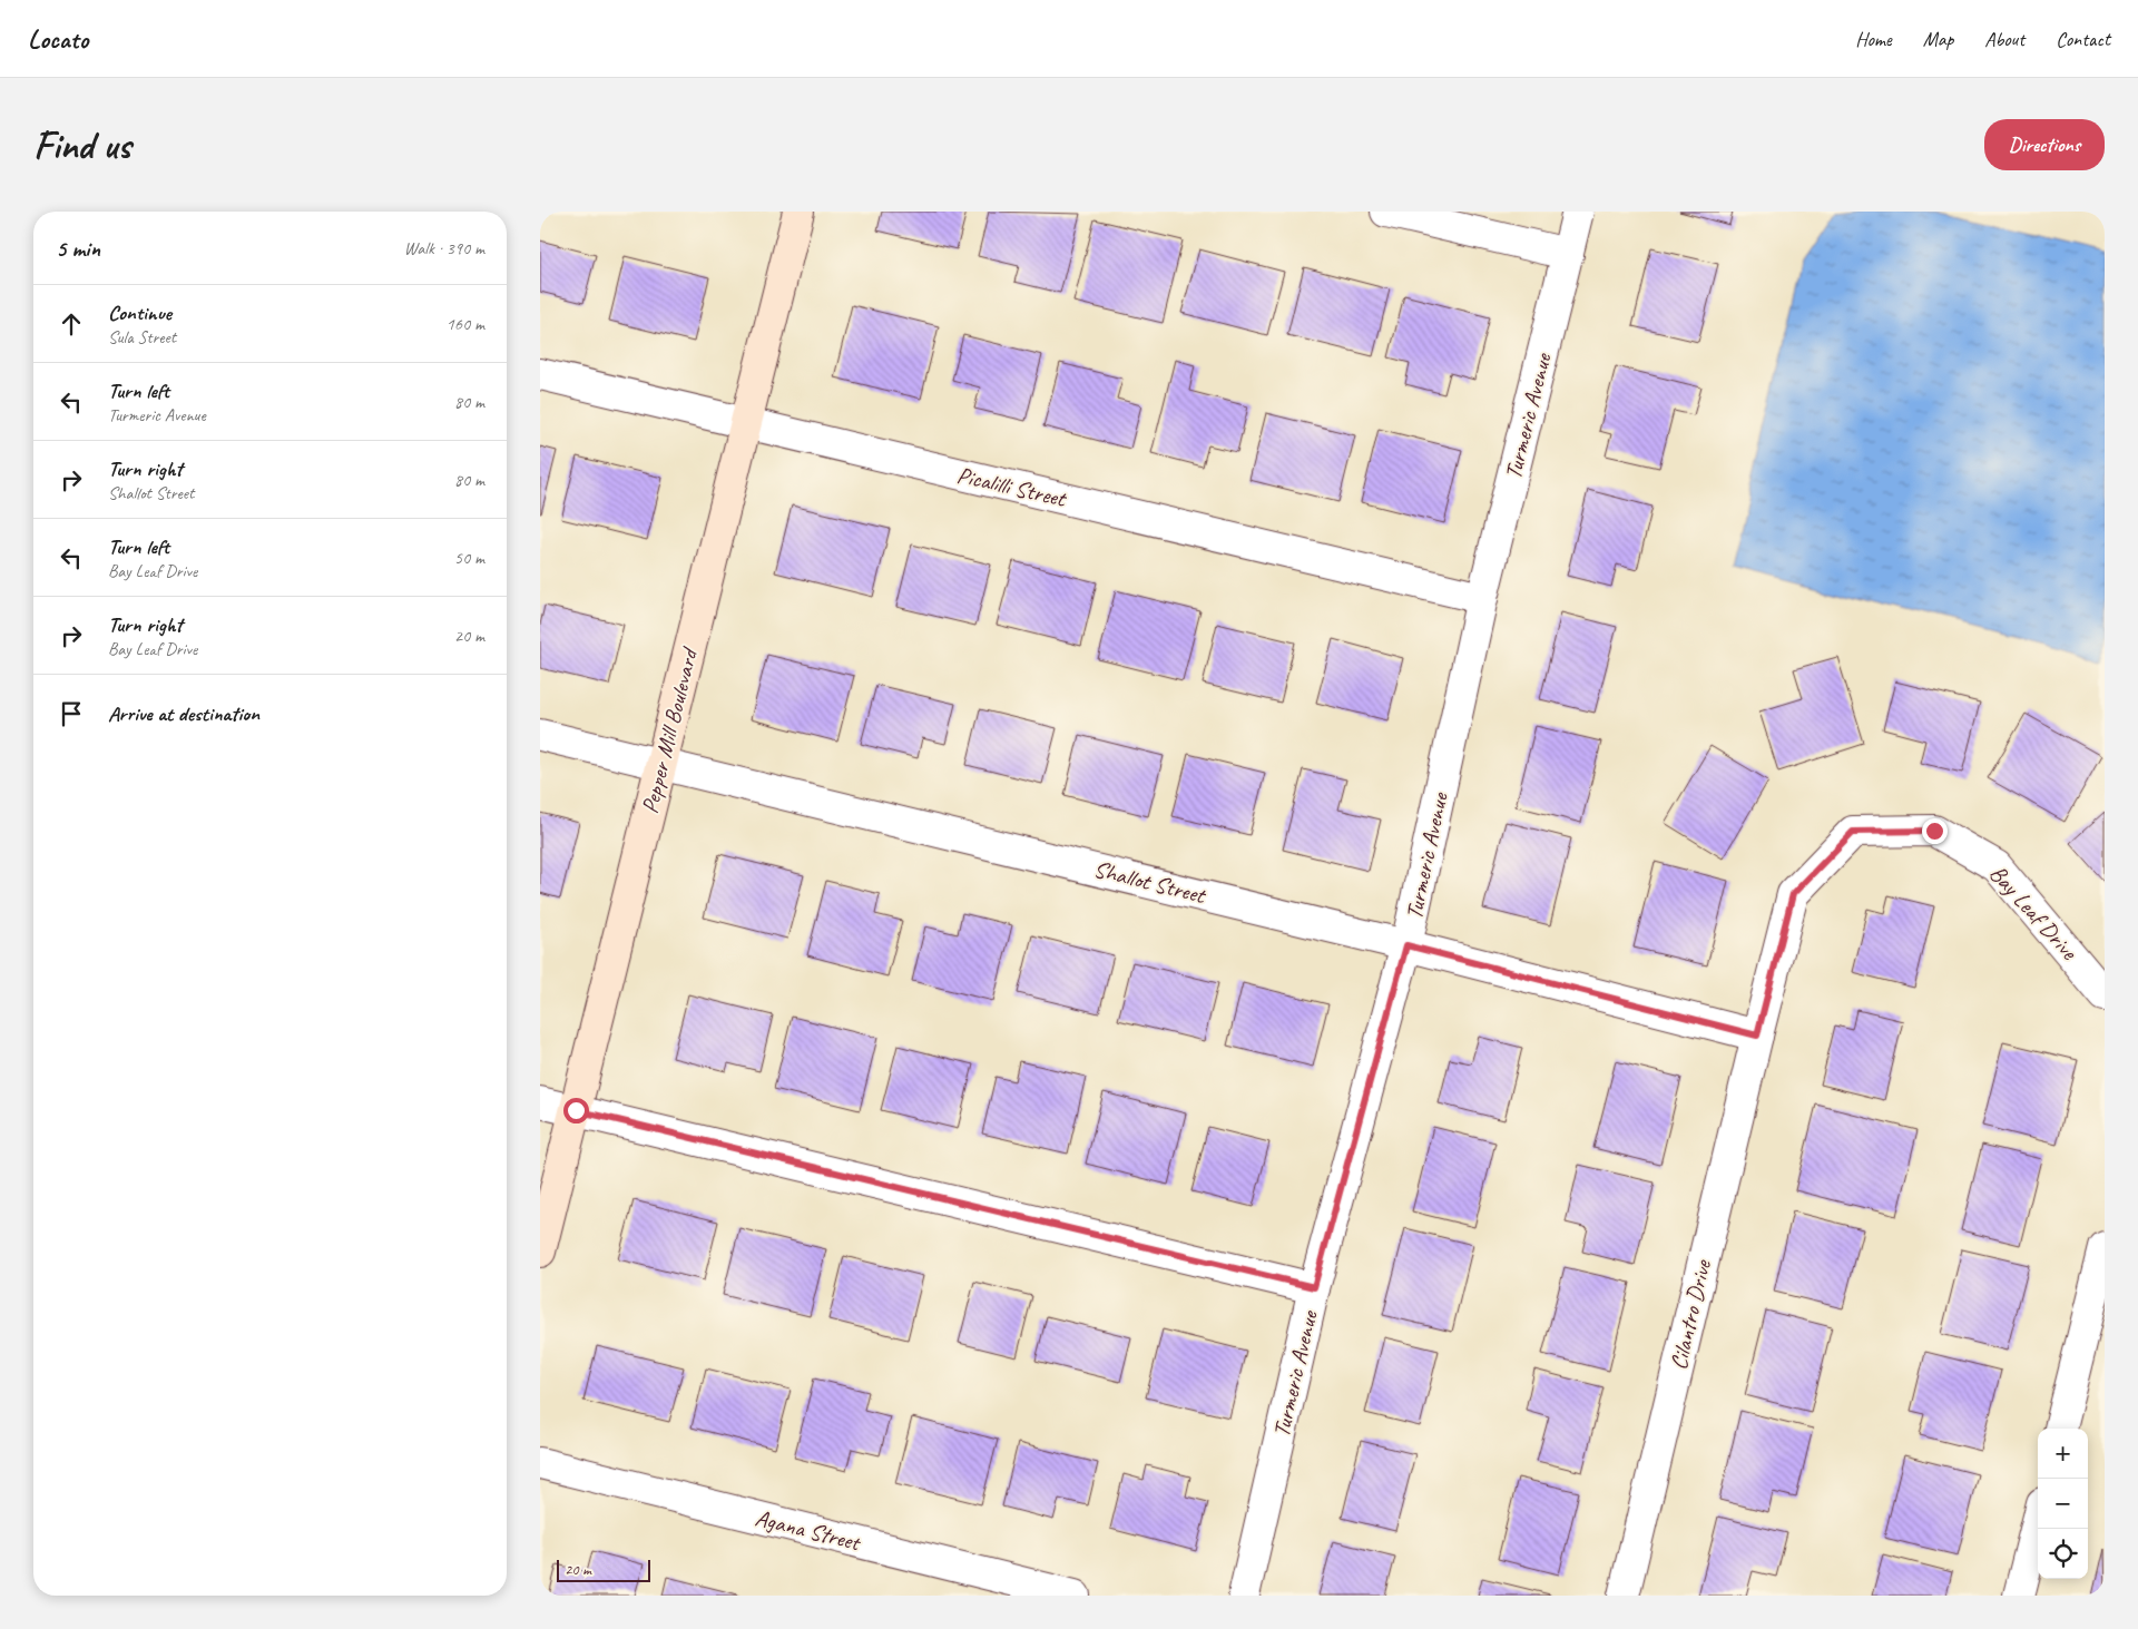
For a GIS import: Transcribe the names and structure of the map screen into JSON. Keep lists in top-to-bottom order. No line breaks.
{"streets":{"street":["Turmeric Avenue","Picalilli Street","Pepper Mill Boulevard","Shallot Street","Bay Leaf Drive","Cilantro Drive","Agana Street"]},"crossings":[["Turmeric Avenue","Picalilli Street"],["Turmeric Avenue","Shallot Street"],["Picalilli Street","Pepper Mill Boulevard"],["Pepper Mill Boulevard","Shallot Street"],["Shallot Street","Bay Leaf Drive"],["Shallot Street","Cilantro Drive"],["Bay Leaf Drive","Cilantro Drive"]],"scale_bar":"20 m","page":{"header":"Locato","nav":["Home","Map","About","Contact"],"buttons":"Directions","title":"Find us","heading":["5 min","Walk · 390 m"],"list":[["Continue","Sula Street","160 m"],["Turn left","Turmeric Avenue","80 m"],["Turn right","Shallot Street","80 m"],["Turn left","Bay Leaf Drive","50 m"],["Turn right","Bay Leaf Drive","20 m"],"Arrive at destination"],"map_buttons":["+","−"],"scale":"20 m"}}
